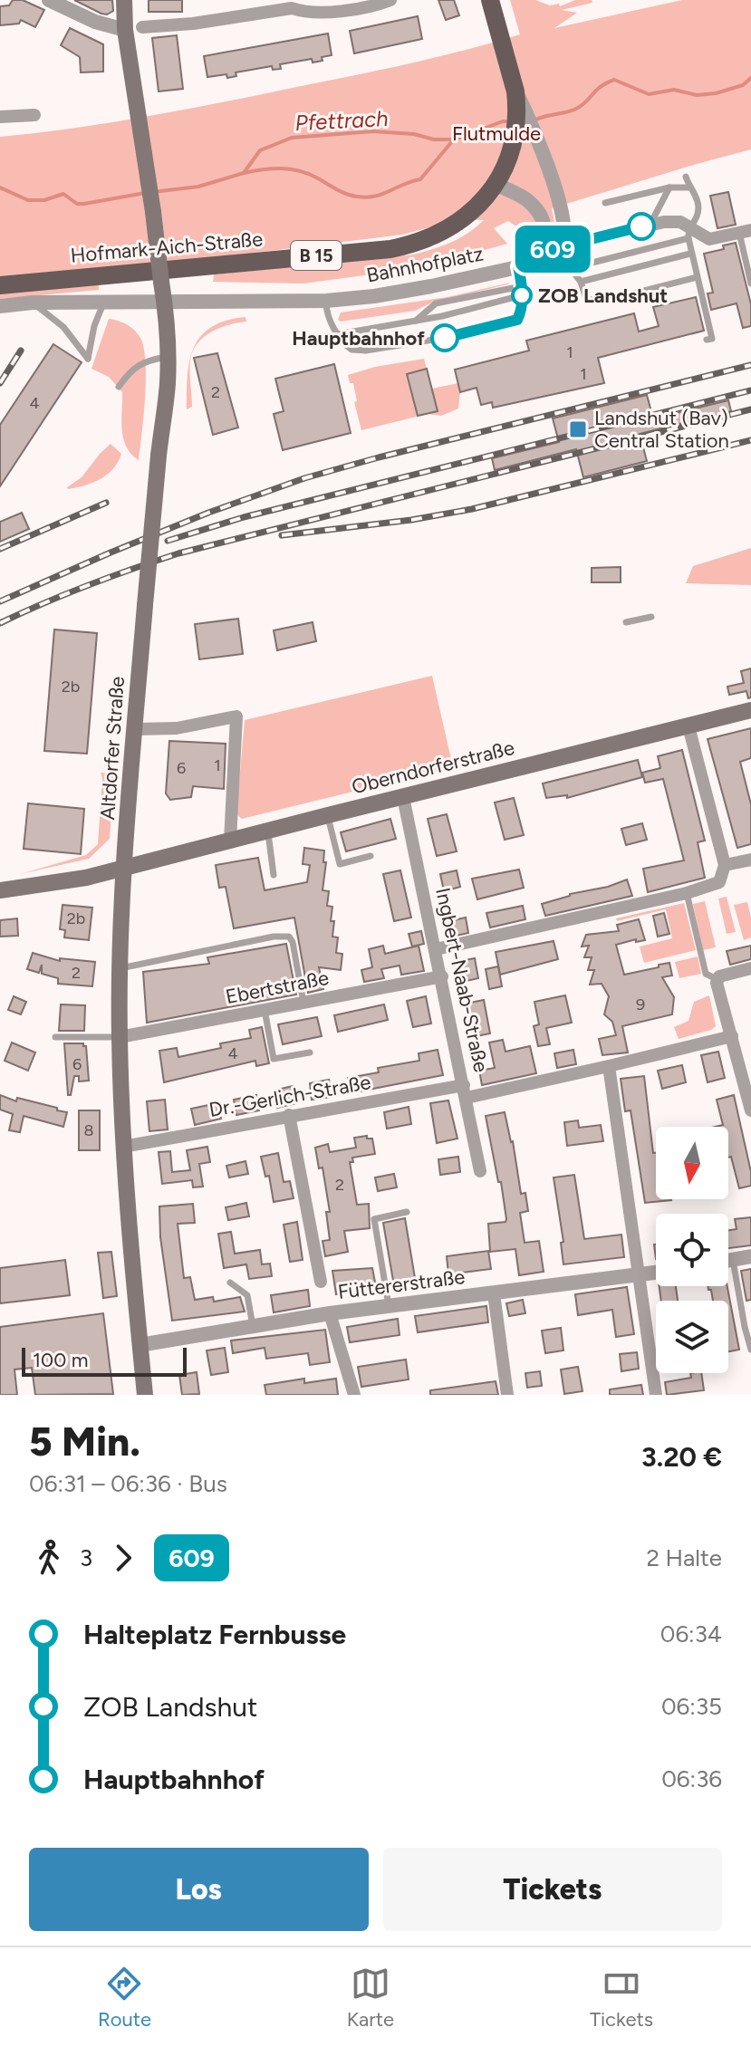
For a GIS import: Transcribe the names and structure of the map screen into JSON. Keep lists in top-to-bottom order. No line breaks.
{"streets":{"main road":["Hofmark-Aich-Straße","B 15","Altdorfer Straße","Oberndorferstraße"],"street":["Bahnhofplatz","Ingbert-Naab-Straße","Ebertstraße","Dr.-Gerlich-Straße","Füttererstraße"]},"crossings":[["Hofmark-Aich-Straße","B 15"],["Bahnhofplatz","Altdorfer Straße"],["Altdorfer Straße","Oberndorferstraße"],["Altdorfer Straße","Ebertstraße"],["Altdorfer Straße","Dr.-Gerlich-Straße"],["Altdorfer Straße","Füttererstraße"],["Oberndorferstraße","Ingbert-Naab-Straße"],["Ingbert-Naab-Straße","Ebertstraße"],["Ingbert-Naab-Straße","Dr.-Gerlich-Straße"]],"water":["Pfettrach"],"parks":["Flutmulde"],"places":{"other":["ZOB Landshut","Hauptbahnhof"],"transit":["Landshut (Bav) Central Station"]},"lines":["bus line 609"],"house_numbers":["1","1","2","4","2b","1","6","2b","2","9","4","6","8","2"],"scale_bar":"100 m","north":"bottom","page":{"on_map":"609","scale":"100 m","heading":["5 Min.","06:31 – 06:36 · Bus","3.20 €"],"legs":["3","609","2 Halte"],"list":[{"name":"Halteplatz Fernbusse","value":"06:34"},{"name":"ZOB Landshut","value":"06:35"},{"name":"Hauptbahnhof","value":"06:36"}],"buttons":["Los","Tickets"],"tabs":["Route","Karte","Tickets"]}}
